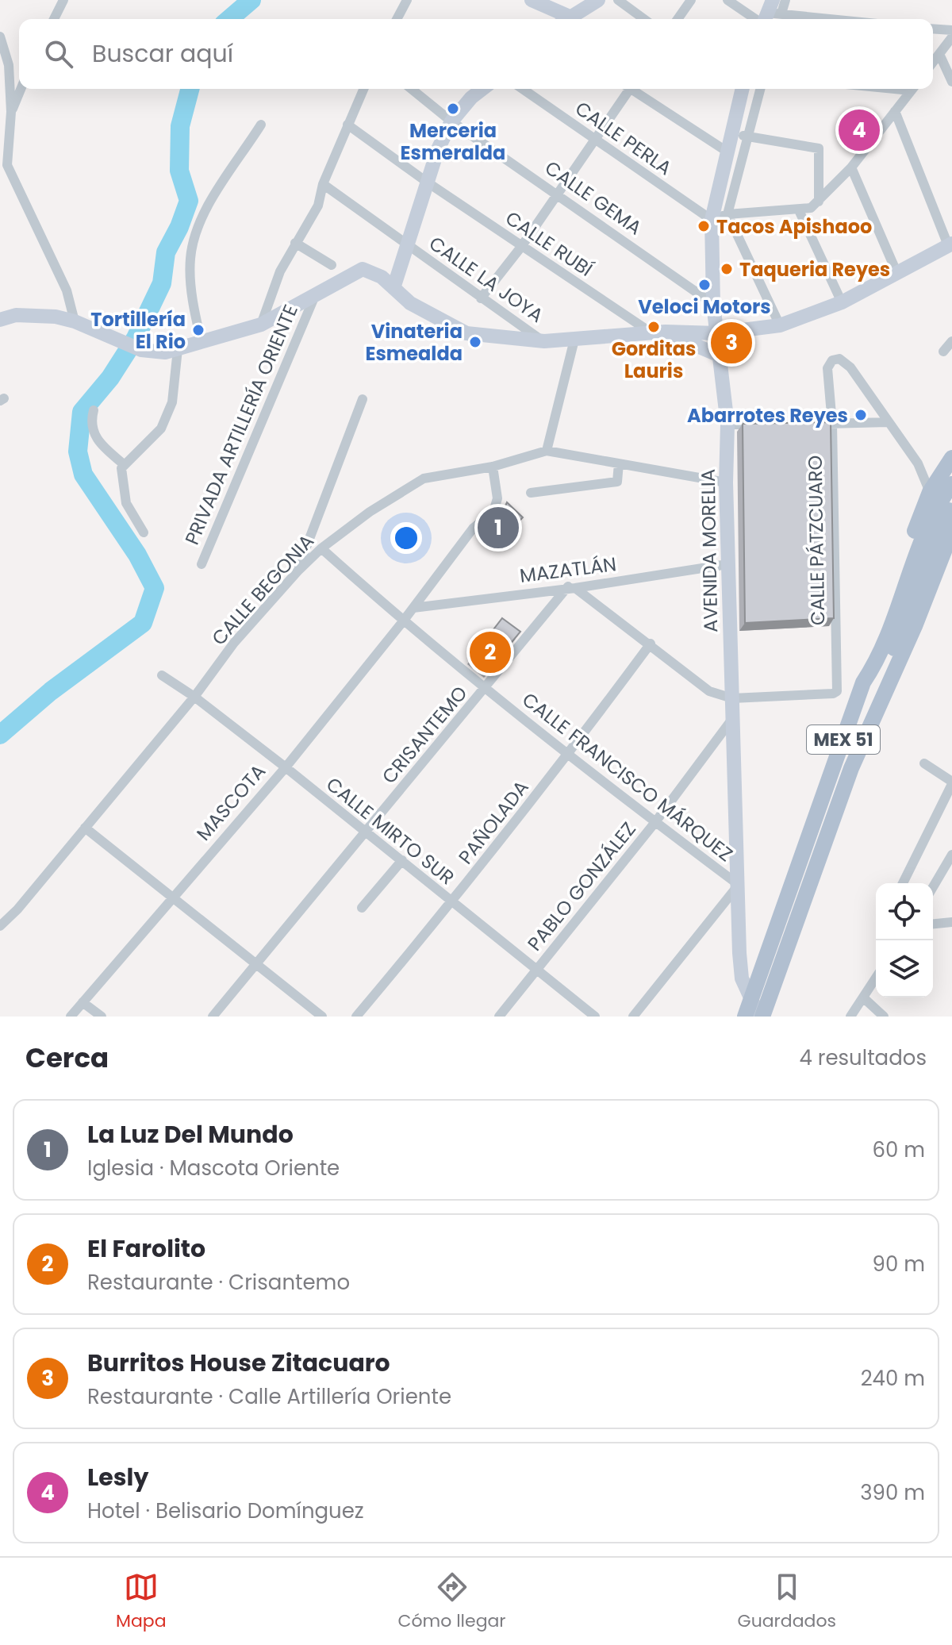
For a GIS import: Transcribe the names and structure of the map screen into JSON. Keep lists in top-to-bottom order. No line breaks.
{"streets":{"main road":["MEX 51"],"street":["CALLE PERLA","CALLE GEMA","CALLE RUBÍ","CALLE LA JOYA","PRIVADA ARTILLERÍA ORIENTE","CALLE PÁTZCUARO","AVENIDA MORELIA","MAZATLÁN","CALLE BEGONIA","CRISANTEMO","CALLE FRANCISCO MÁRQUEZ","MASCOTA","PAÑOLADA","CALLE MIRTO SUR","PABLO GONZÁLEZ"]},"crossings":[["CALLE PERLA","AVENIDA MORELIA"],["CALLE GEMA","AVENIDA MORELIA"],["CALLE PÁTZCUARO","AVENIDA MORELIA"],["AVENIDA MORELIA","MAZATLÁN"],["AVENIDA MORELIA","CALLE BEGONIA"],["AVENIDA MORELIA","MEX 51"],["AVENIDA MORELIA","CALLE FRANCISCO MÁRQUEZ"],["AVENIDA MORELIA","PABLO GONZÁLEZ"],["MAZATLÁN","CRISANTEMO"],["MAZATLÁN","MASCOTA"],["CALLE BEGONIA","CALLE FRANCISCO MÁRQUEZ"],["CALLE BEGONIA","MASCOTA"],["CALLE BEGONIA","CALLE MIRTO SUR"],["CRISANTEMO","CALLE FRANCISCO MÁRQUEZ"],["CRISANTEMO","CALLE MIRTO SUR"],["CALLE FRANCISCO MÁRQUEZ","MASCOTA"],["CALLE FRANCISCO MÁRQUEZ","PAÑOLADA"],["CALLE FRANCISCO MÁRQUEZ","PABLO GONZÁLEZ"],["MASCOTA","CALLE MIRTO SUR"],["PAÑOLADA","CALLE MIRTO SUR"],["CALLE MIRTO SUR","PABLO GONZÁLEZ"]],"places":["Merceria Esmeralda","Tacos Apishaoo","Taqueria Reyes","Veloci Motors","Gorditas Lauris","Tortillería El Rio","Vinateria Esmealda","Abarrotes Reyes"],"page":{"search":"Buscar aquí","pins":["4","3","1","2"],"heading":["Cerca","4 resultados"],"list":[{"mark":"1","name":"La Luz Del Mundo","note":"Iglesia · Mascota Oriente","value":"60 m"},{"mark":"2","name":"El Farolito","note":"Restaurante · Crisantemo","value":"90 m"},{"mark":"3","name":"Burritos House Zitacuaro","note":"Restaurante · Calle Artillería Oriente","value":"240 m"},{"mark":"4","name":"Lesly","note":"Hotel · Belisario Domínguez","value":"390 m"}],"nav":["Mapa","Cómo llegar","Guardados"]}}
